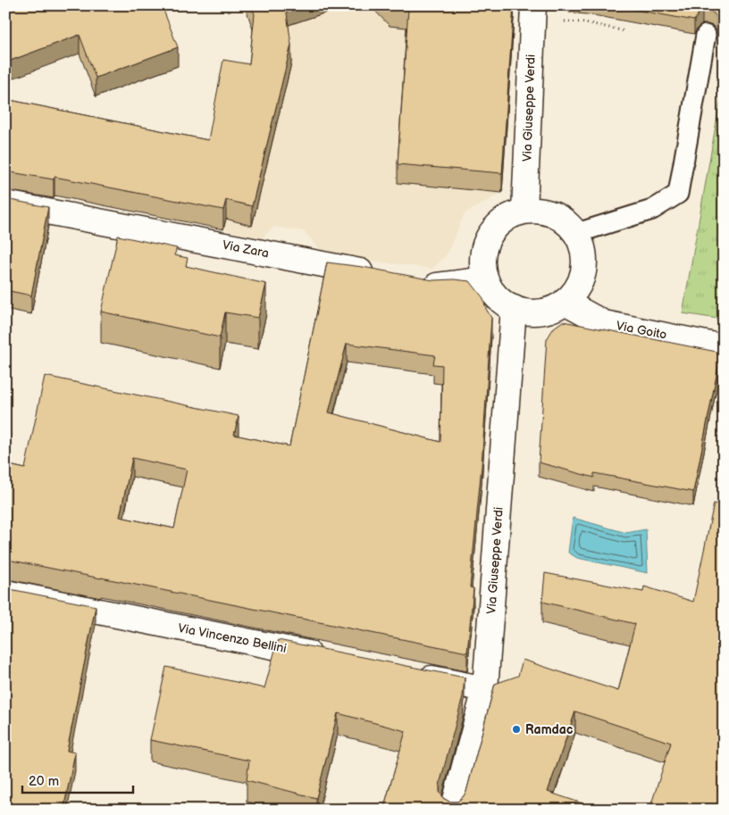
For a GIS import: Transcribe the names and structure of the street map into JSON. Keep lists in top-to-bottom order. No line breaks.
{"streets":{"street":["Via Giuseppe Verdi","Via Zara","Via Goito","Via Vincenzo Bellini"]},"crossings":[["Via Giuseppe Verdi","Via Goito"]],"places":["Ramdac"],"scale_bar":"20 m"}
